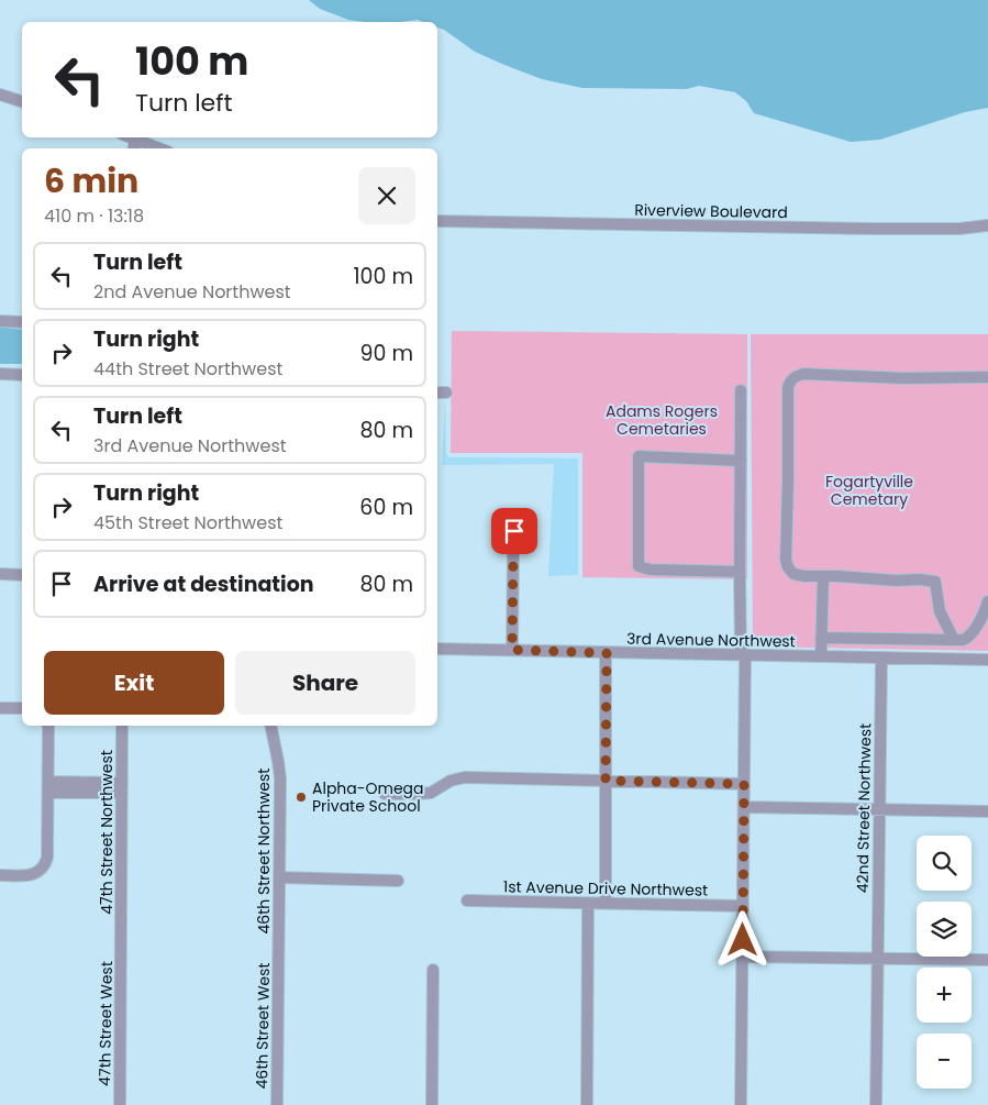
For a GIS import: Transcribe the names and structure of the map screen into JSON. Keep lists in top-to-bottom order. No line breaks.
{"streets":{"street":["Riverview Boulevard","3rd Avenue Northwest","42nd Street Northwest","47th Street Northwest","46th Street Northwest","1st Avenue Drive Northwest","47th Street West","46th Street West"]},"crossings":[["3rd Avenue Northwest","42nd Street Northwest"],["47th Street Northwest","47th Street West"],["46th Street Northwest","46th Street West"]],"parks":["Adams Rogers Cemetaries","Fogartyville Cemetary"],"places":["Alpha-Omega Private School"],"page":{"turn":["100 m","Turn left"],"heading":["6 min","410 m · 13:18"],"list":[{"name":"Turn left","note":"2nd Avenue Northwest","value":"100 m"},{"name":"Turn right","note":"44th Street Northwest","value":"90 m"},{"name":"Turn left","note":"3rd Avenue Northwest","value":"80 m"},{"name":"Turn right","note":"45th Street Northwest","value":"60 m"},{"name":"Arrive at destination","value":"80 m"}],"buttons":["Exit","Share"],"map_buttons":["+","−"]}}
